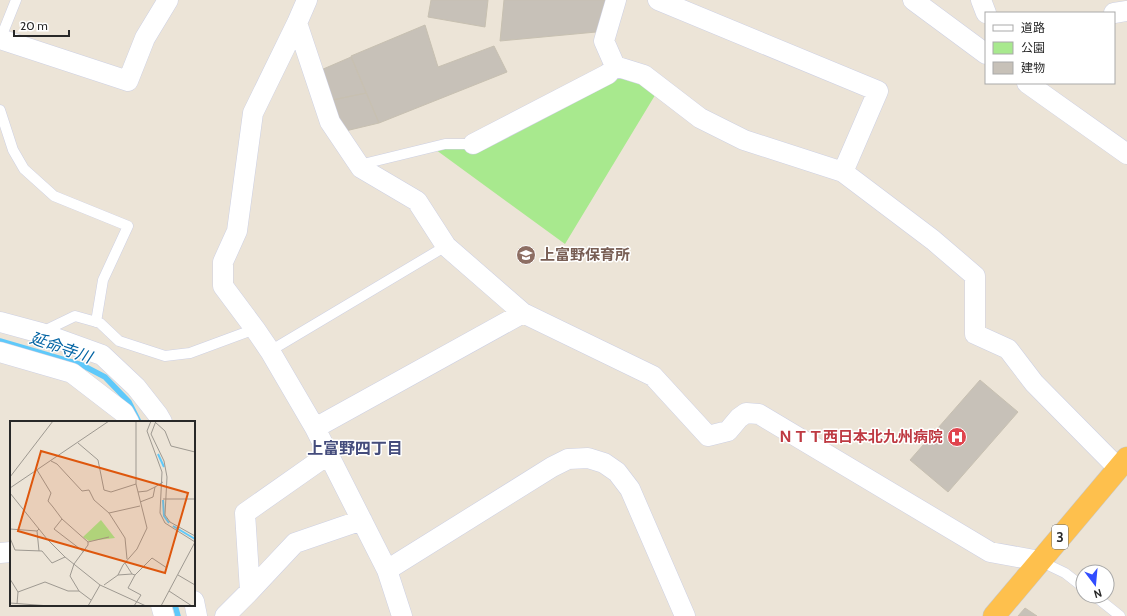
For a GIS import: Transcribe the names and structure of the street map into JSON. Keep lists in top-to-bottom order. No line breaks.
{"streets":{"highway":["3"]},"districts":["上富野四丁目"],"water":["延命寺川"],"places":{"school or university":["上富野保育所"],"hospital":["ＮＴＴ西日本北九州病院"]},"legend":["道路","公園","建物"],"scale_bar":"20 m","north":"bottom"}
